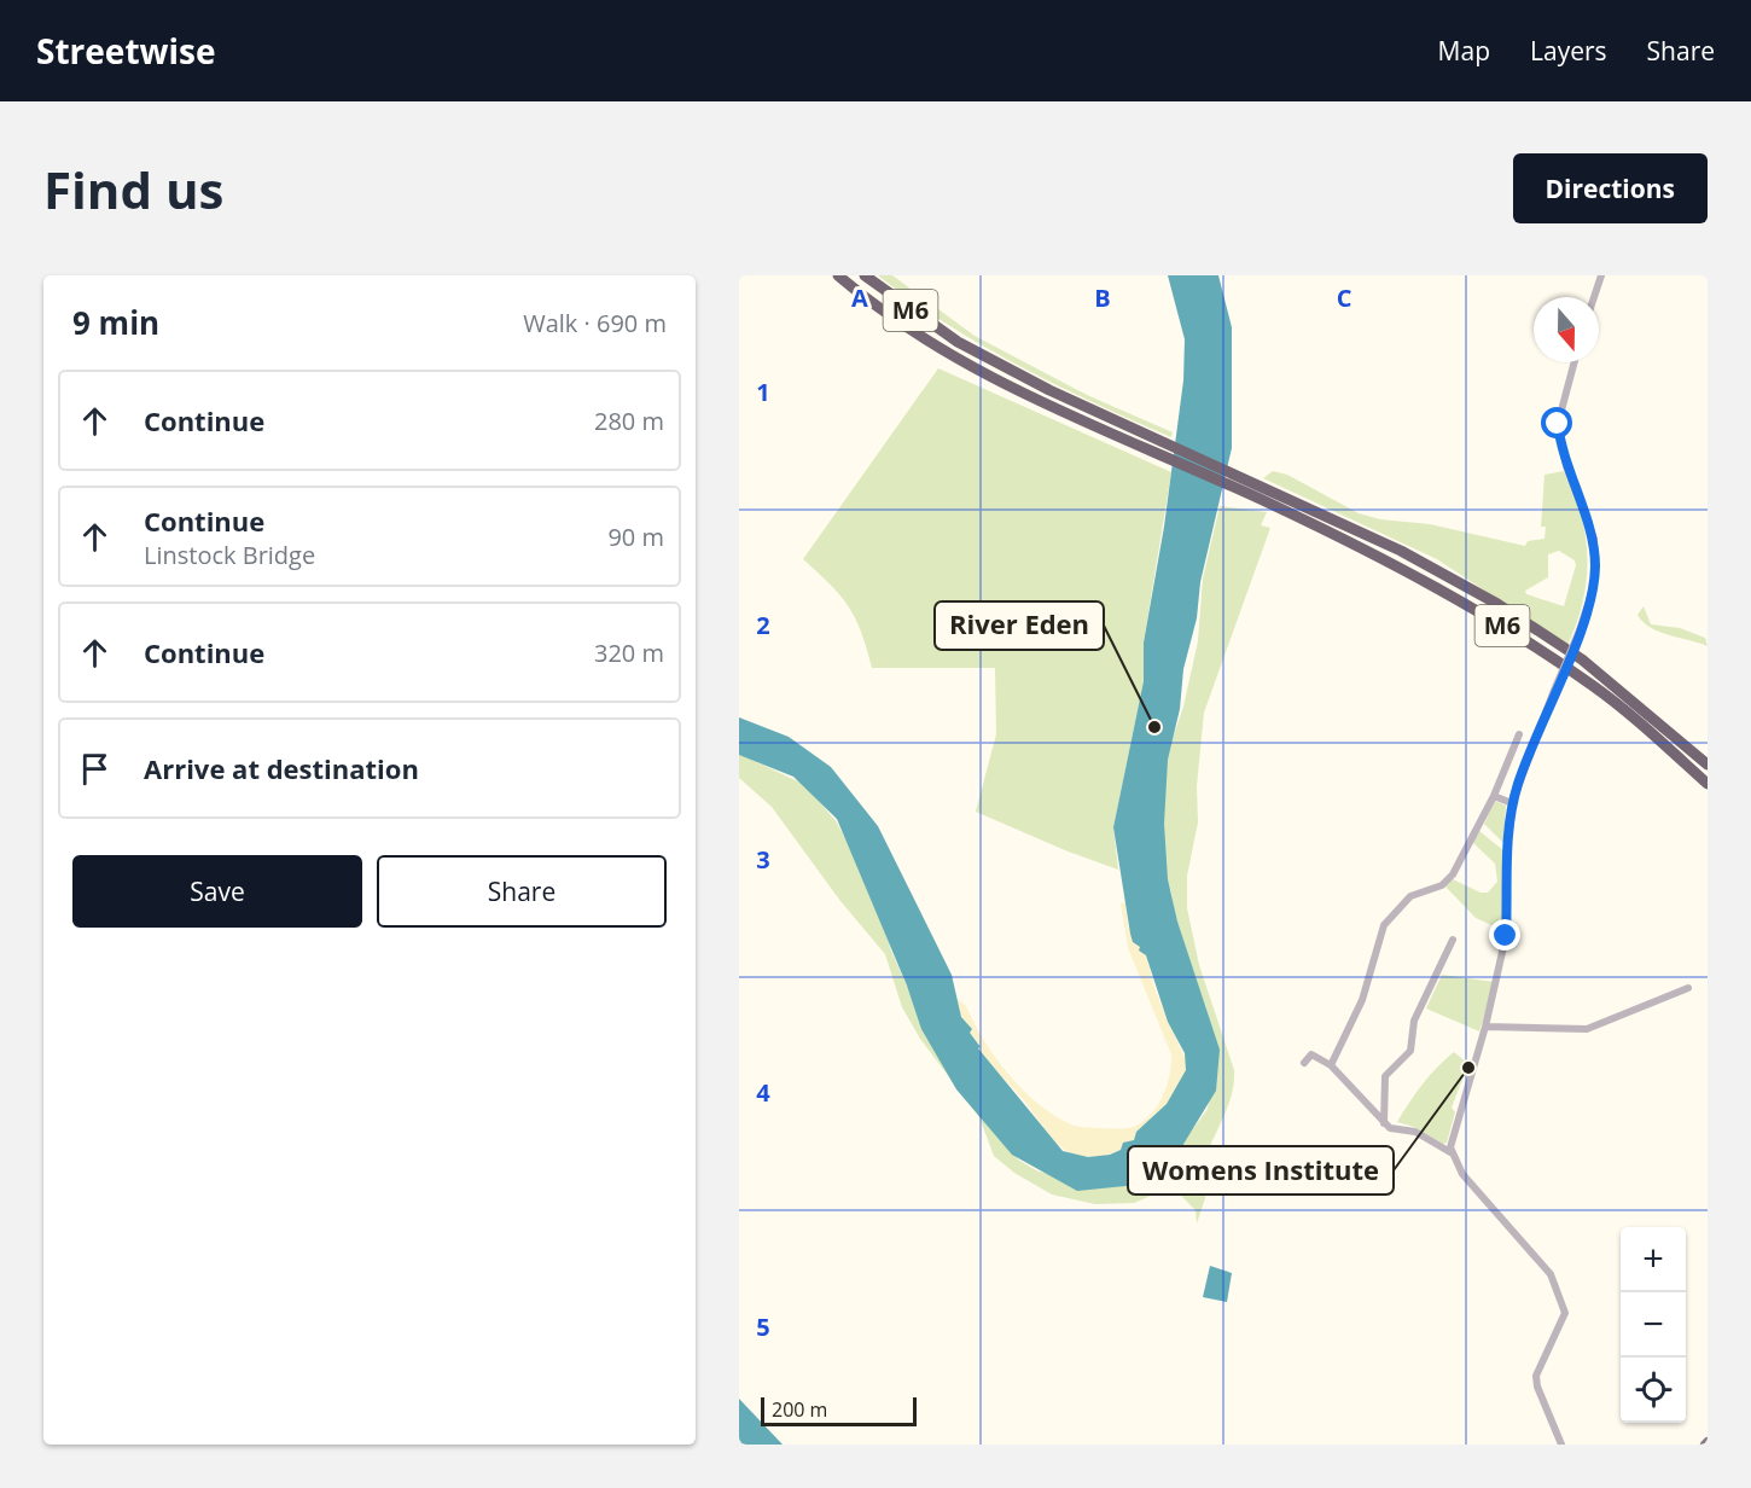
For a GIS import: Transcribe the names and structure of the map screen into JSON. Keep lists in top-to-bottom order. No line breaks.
{"streets":{"highway":["M6"]},"places":["River Eden","Womens Institute"],"scale_bar":"200 m","north":"bottom","page":{"header":"Streetwise","nav":["Map","Layers","Share"],"buttons":["Directions",["Save","Share"]],"title":"Find us","heading":["9 min","Walk · 690 m"],"list":[["Continue","280 m"],["Continue","Linstock Bridge","90 m"],["Continue","320 m"],"Arrive at destination"],"map_buttons":["+","−"],"scale":"200 m"},"grid":{"columns":["A","B","C"],"rows":["1","2","3","4","5"]}}
